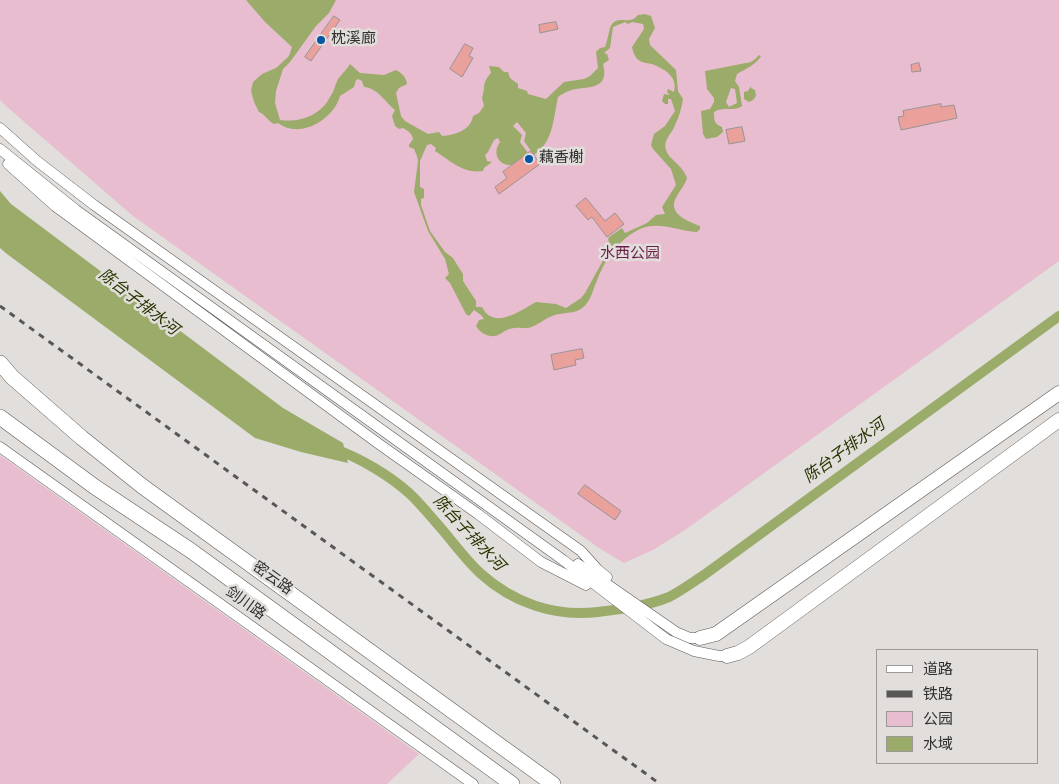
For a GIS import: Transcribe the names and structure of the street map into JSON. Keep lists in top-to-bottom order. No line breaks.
{"streets":{"highway":["密云路"],"street":["剑川路"]},"water":["陈台子排水河"],"parks":["水西公园"],"places":["枕溪廊","藕香榭"],"legend":["道路","铁路","公园","水域"]}
